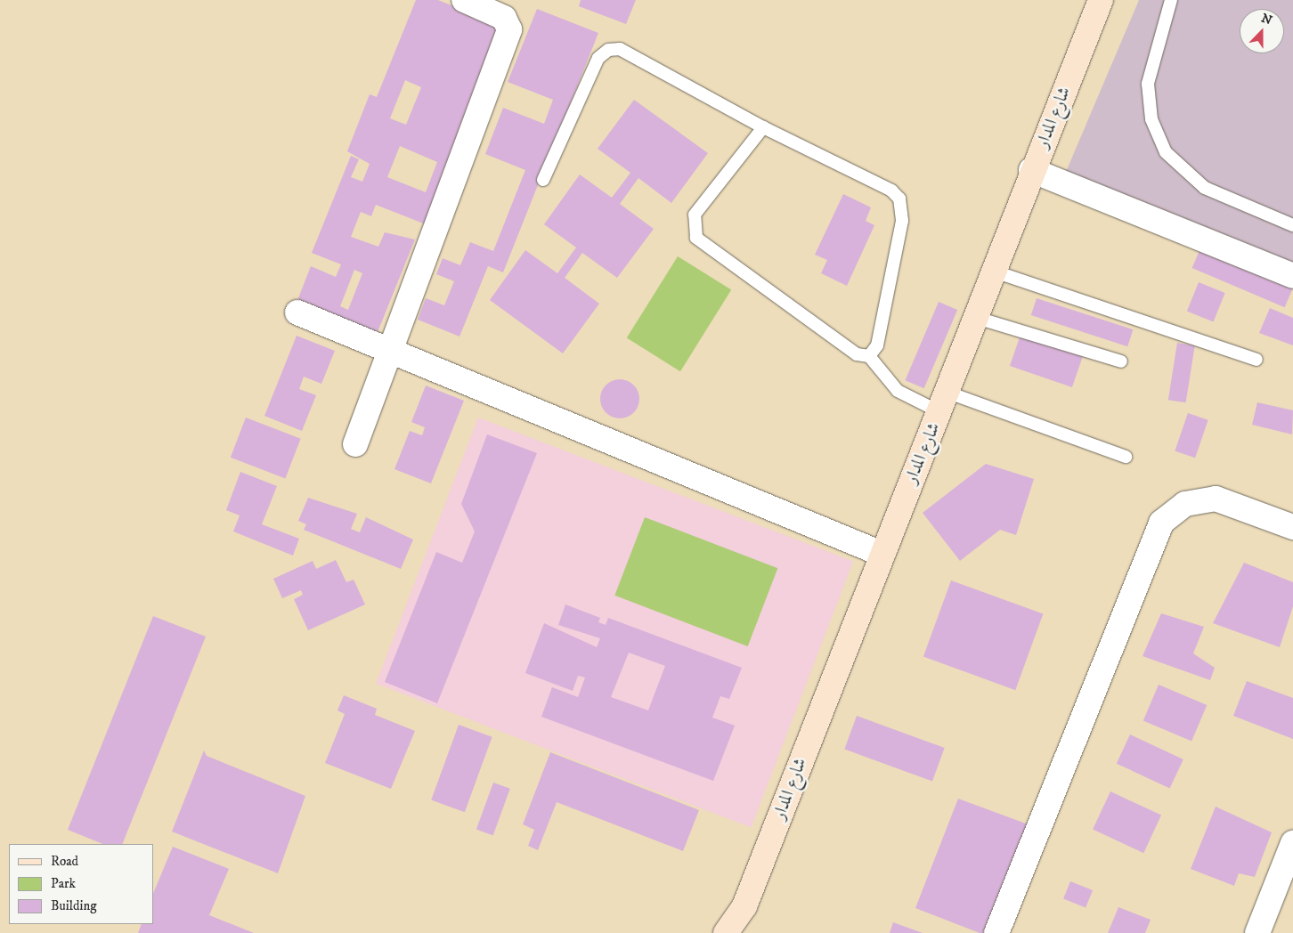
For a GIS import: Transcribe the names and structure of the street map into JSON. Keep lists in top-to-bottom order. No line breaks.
{"streets":{"main road":["شارع المدار"]},"legend":["Road","Park","Building"],"north":"top"}
